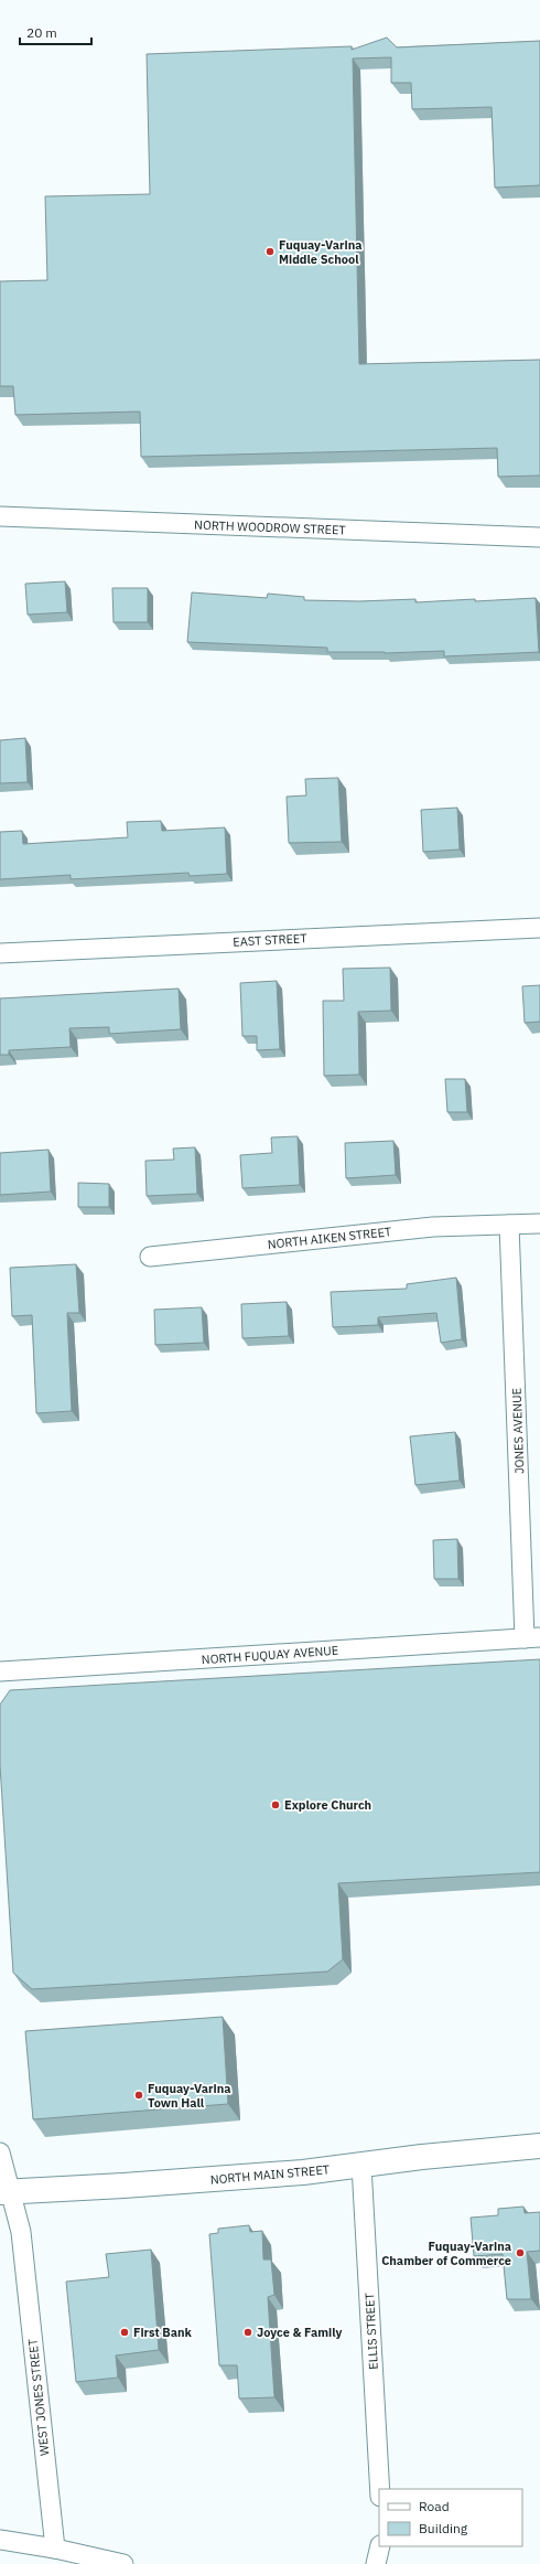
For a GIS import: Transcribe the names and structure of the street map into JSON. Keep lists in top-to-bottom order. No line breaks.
{"streets":{"main road":["NORTH MAIN STREET"],"street":["NORTH WOODROW STREET","EAST STREET","NORTH AIKEN STREET","JONES AVENUE","NORTH FUQUAY AVENUE","ELLIS STREET","WEST JONES STREET"]},"crossings":[["NORTH AIKEN STREET","JONES AVENUE"],["JONES AVENUE","NORTH FUQUAY AVENUE"],["NORTH MAIN STREET","ELLIS STREET"],["NORTH MAIN STREET","WEST JONES STREET"]],"places":["Fuquay-Varina Middle School","Explore Church","Fuquay-Varina Town Hall","Fuquay-Varina Chamber of Commerce","First Bank","Joyce & Family"],"legend":["Road","Building"],"scale_bar":"20 m"}
